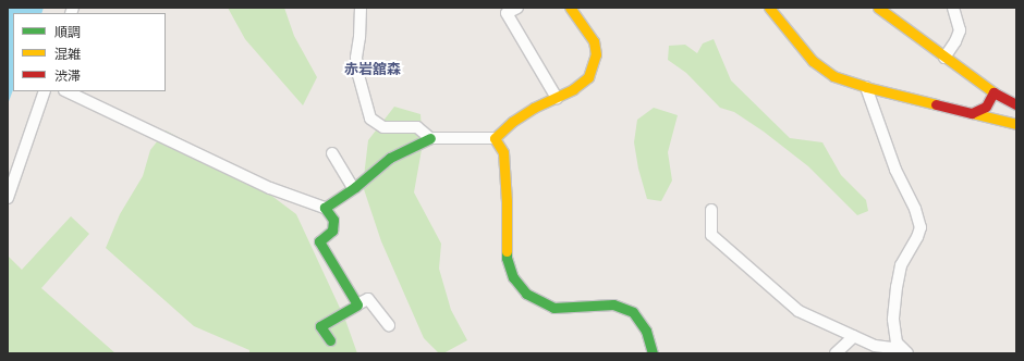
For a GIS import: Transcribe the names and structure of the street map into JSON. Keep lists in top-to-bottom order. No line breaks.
{"districts":["赤岩舘森"],"legend":["順調","混雑","渋滞"]}
